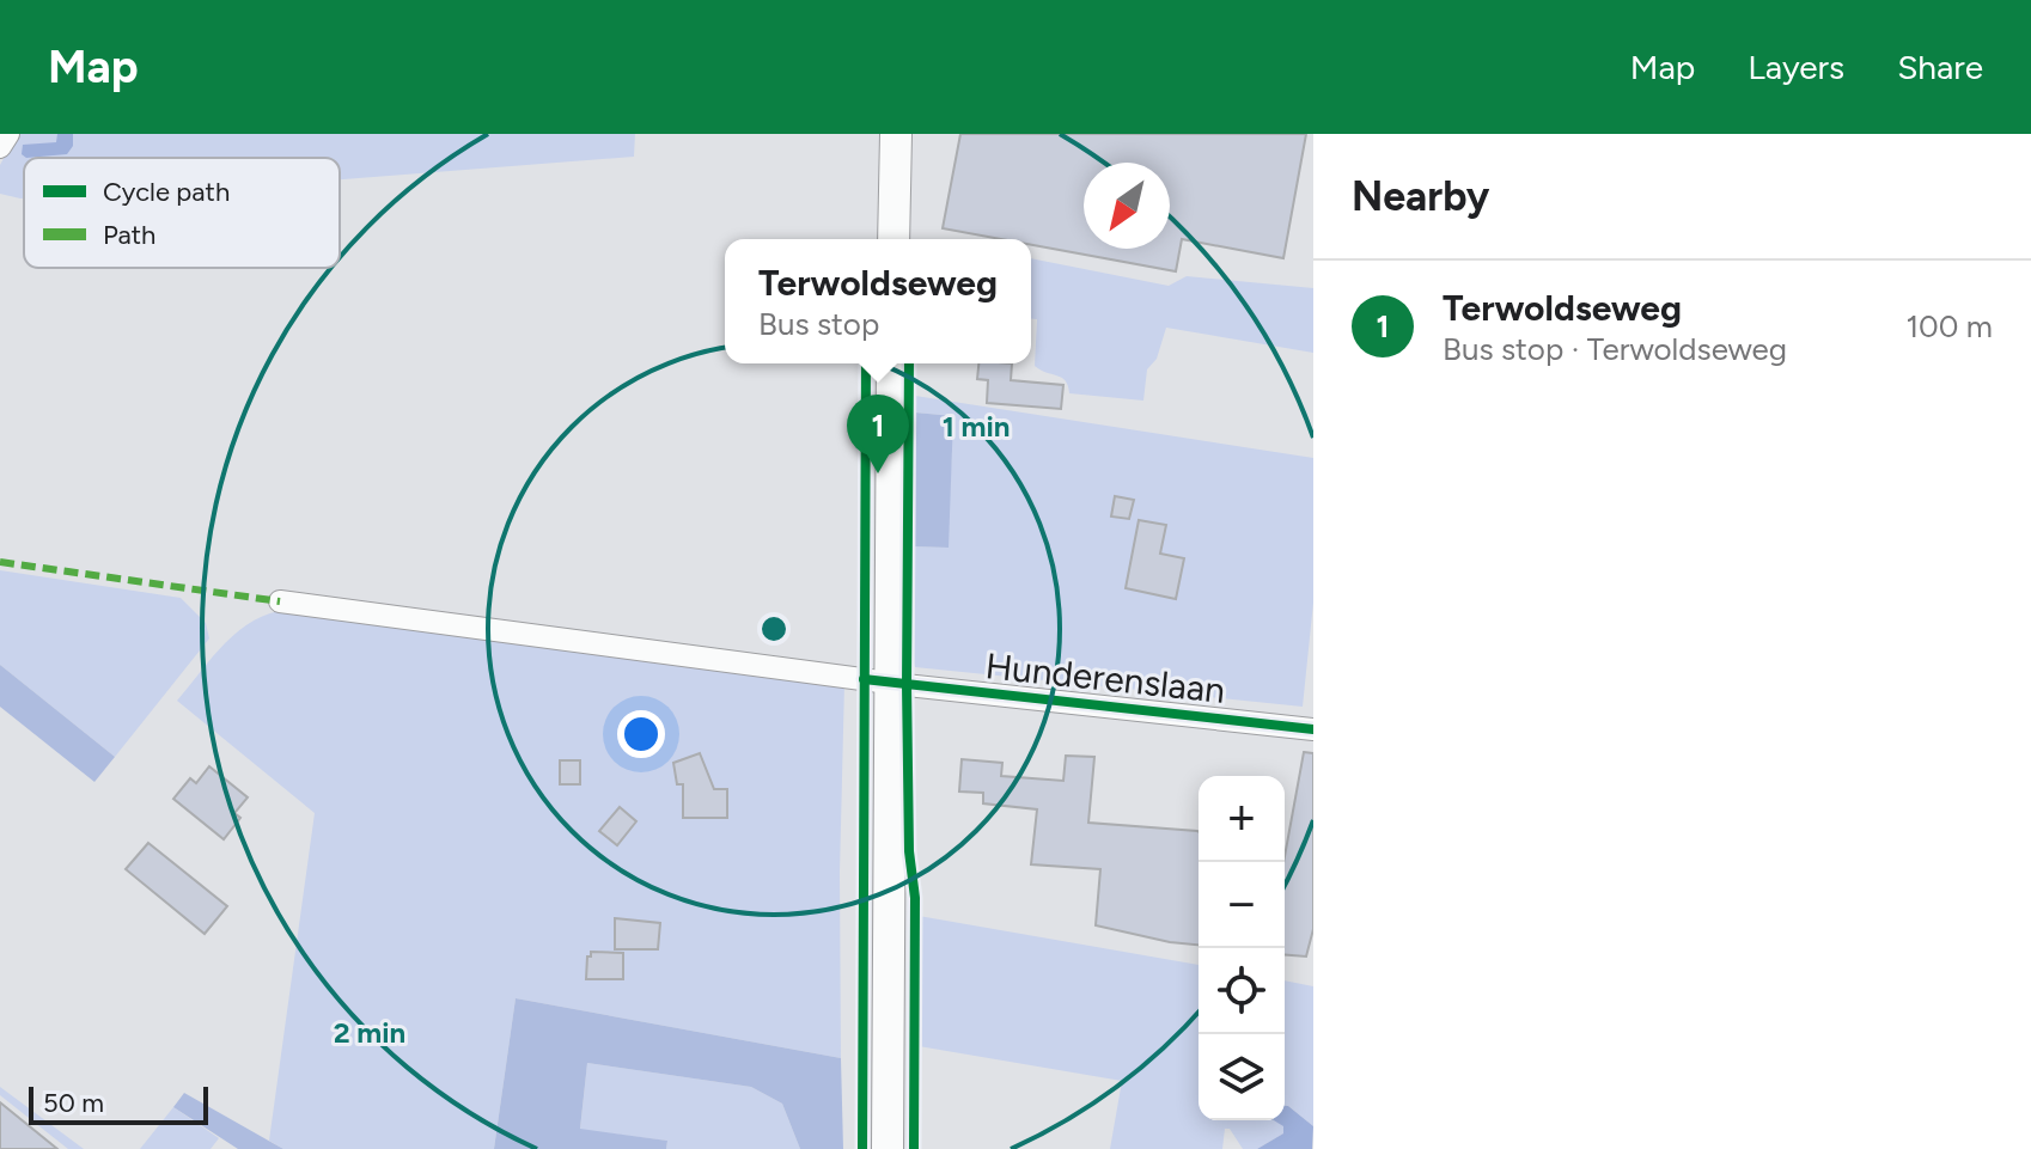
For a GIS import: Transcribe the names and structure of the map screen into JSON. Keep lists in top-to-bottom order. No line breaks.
{"streets":{"street":["Hunderenslaan"]},"legend":["Cycle path","Path"],"scale_bar":"50 m","north":"bottom left","page":{"header":"Map","nav":["Map","Layers","Share"],"heading":"Nearby","popup":["Terwoldseweg","Bus stop"],"list":[{"mark":"1","name":"Terwoldseweg","note":"Bus stop · Terwoldseweg","value":"100 m"}],"pins":"1","map_buttons":["+","−"],"scale":"50 m"},"rings":["1 min","2 min"]}
